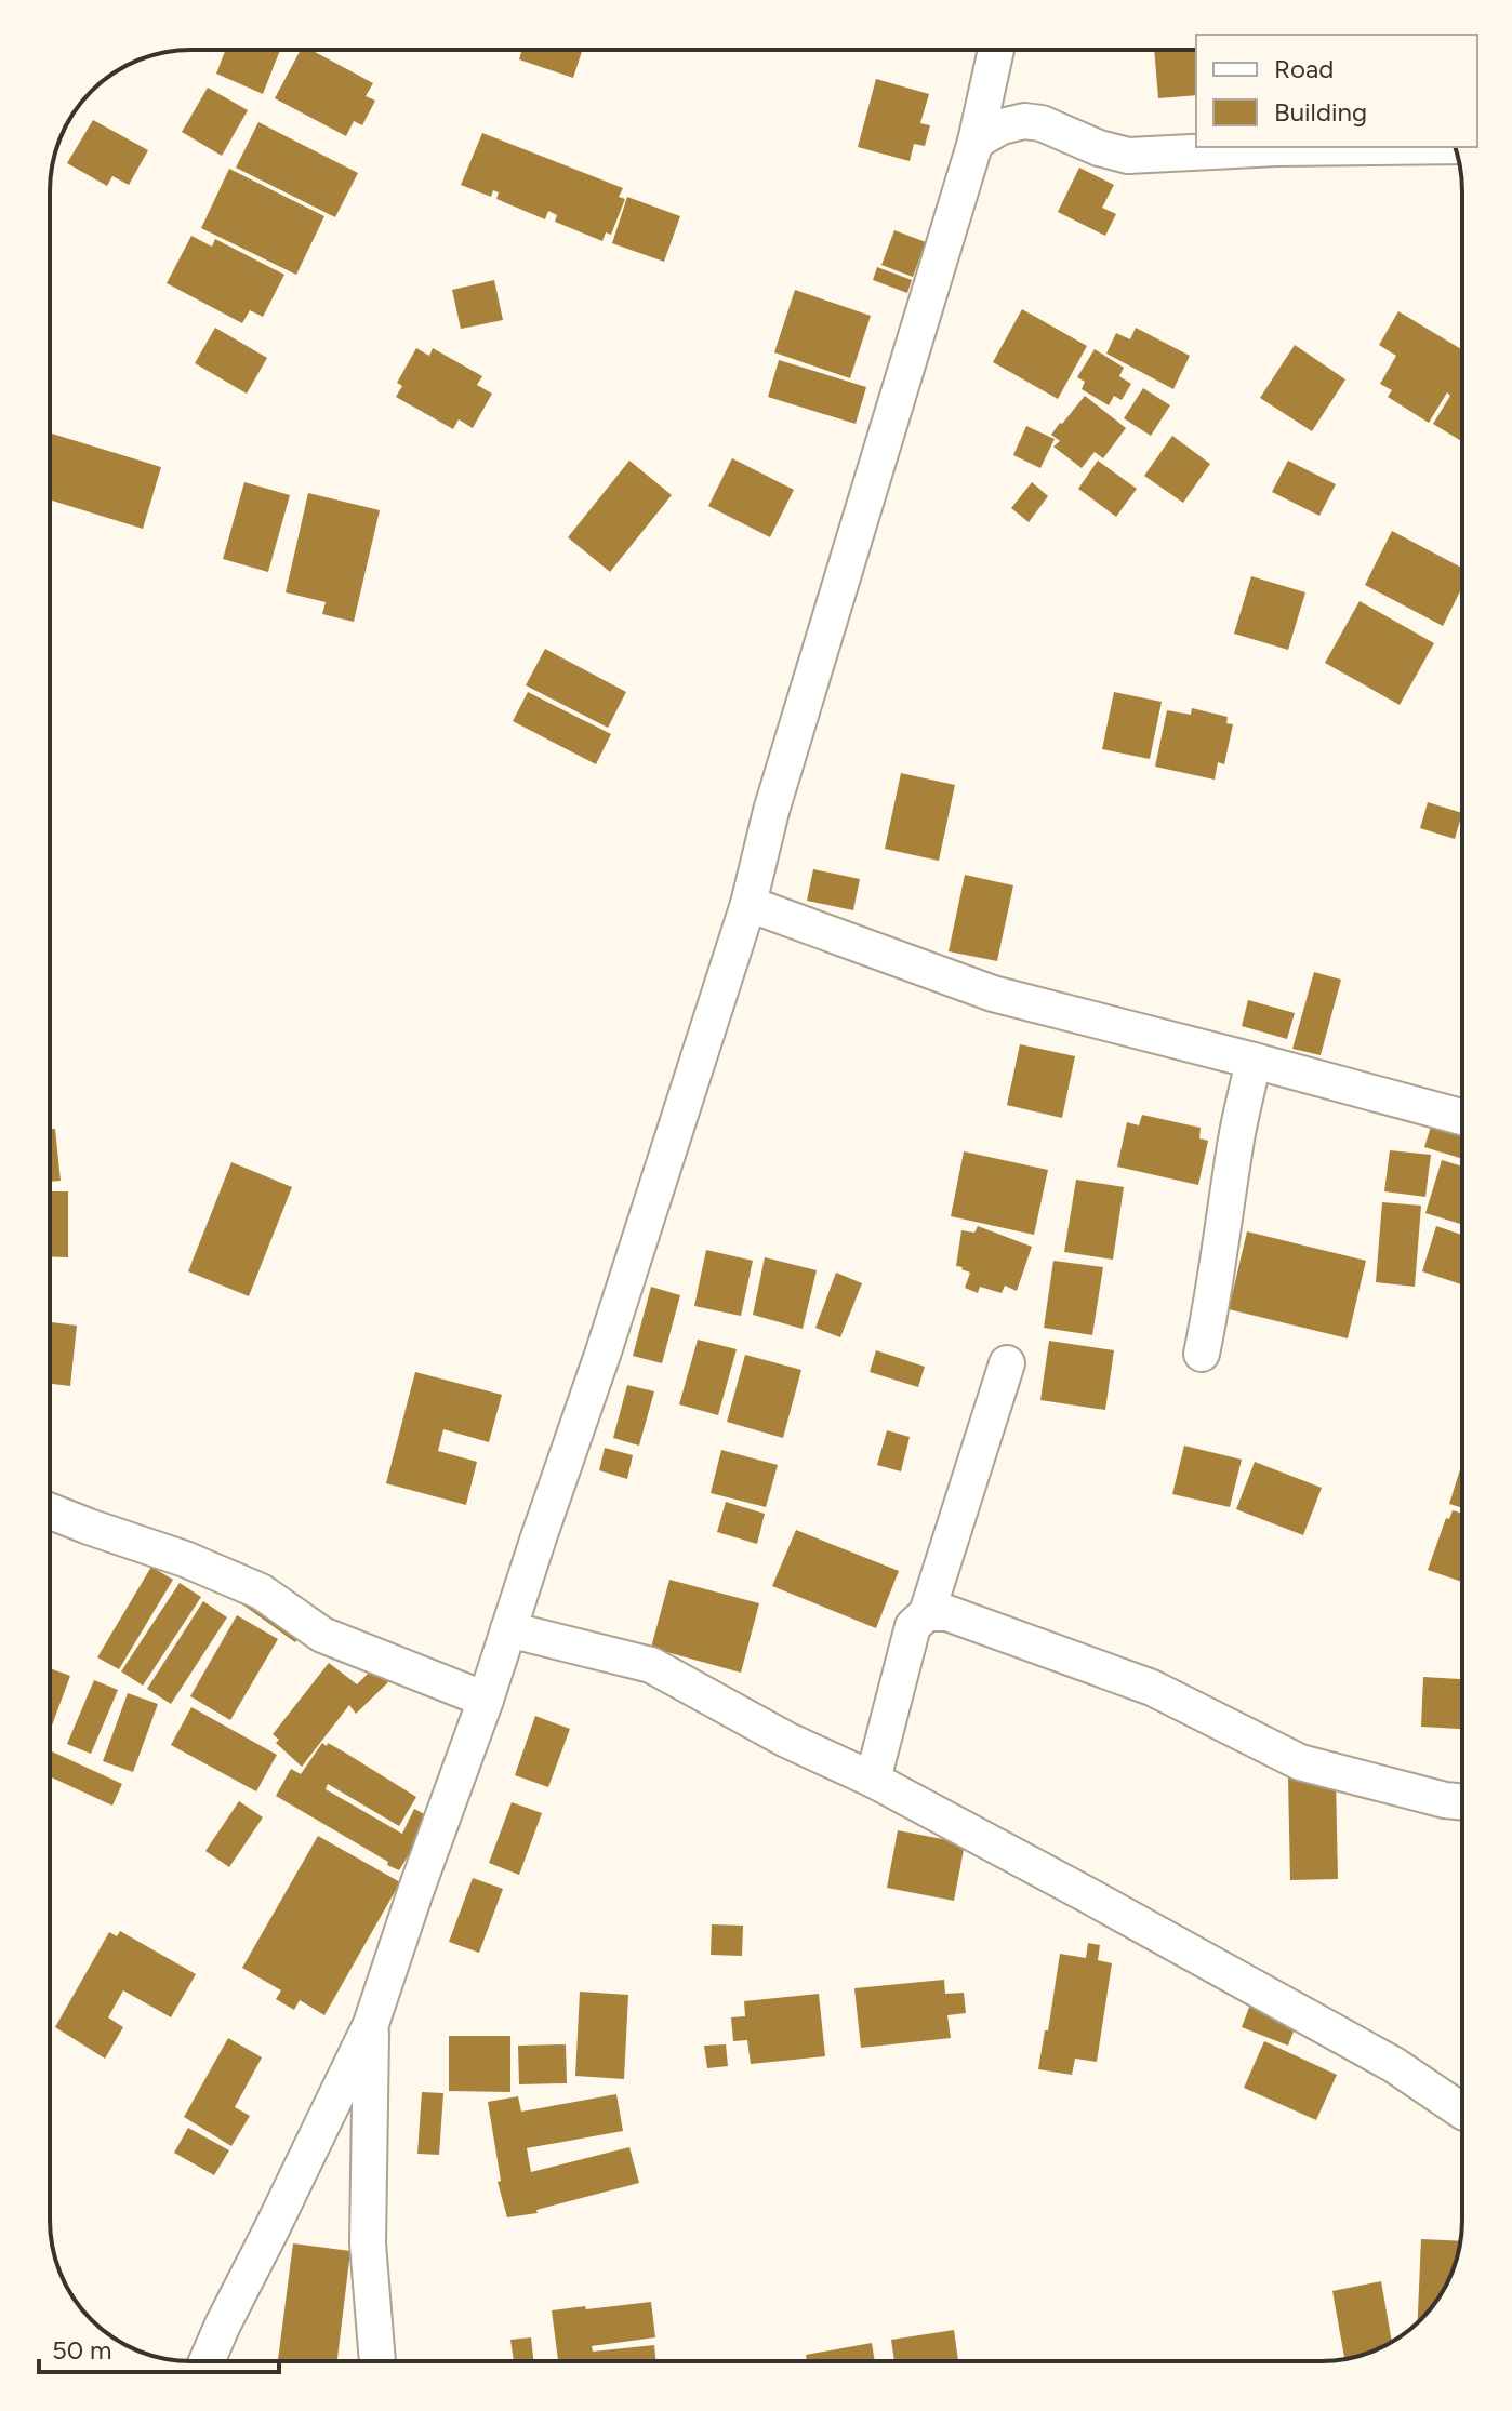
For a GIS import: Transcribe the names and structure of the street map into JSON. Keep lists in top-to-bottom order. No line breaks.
{"legend":["Road","Building"],"scale_bar":"50 m"}
